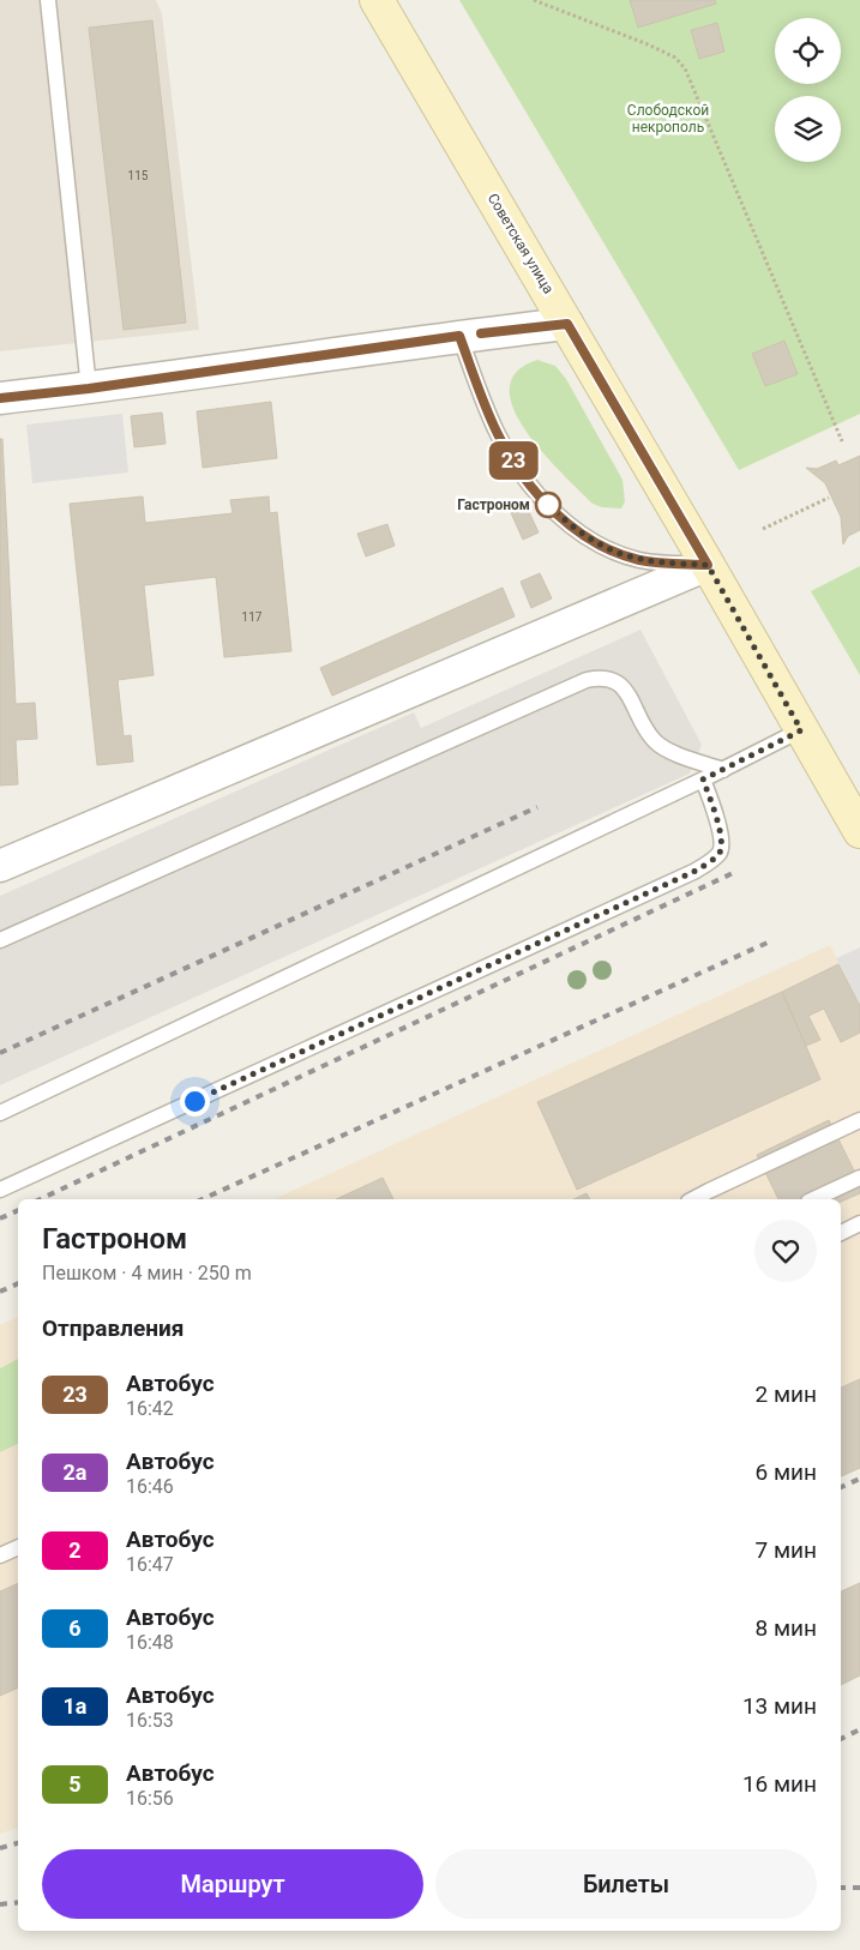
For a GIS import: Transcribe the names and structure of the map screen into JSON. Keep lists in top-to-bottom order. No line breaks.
{"streets":{"main road":["Советская улица"]},"parks":["Слободской некрополь"],"places":["Гастроном"],"lines":["bus line 23"],"house_numbers":["115","117"],"page":{"on_map":"23","heading":[["Гастроном","Пешком · 4 мин · 250 m"],"Отправления"],"list":[{"mark":"23","name":"Автобус","note":"16:42","value":"2 мин"},{"mark":"2а","name":"Автобус","note":"16:46","value":"6 мин"},{"mark":"2","name":"Автобус","note":"16:47","value":"7 мин"},{"mark":"6","name":"Автобус","note":"16:48","value":"8 мин"},{"mark":"1а","name":"Автобус","note":"16:53","value":"13 мин"},{"mark":"5","name":"Автобус","note":"16:56","value":"16 мин"}],"buttons":["Маршрут","Билеты"]}}
